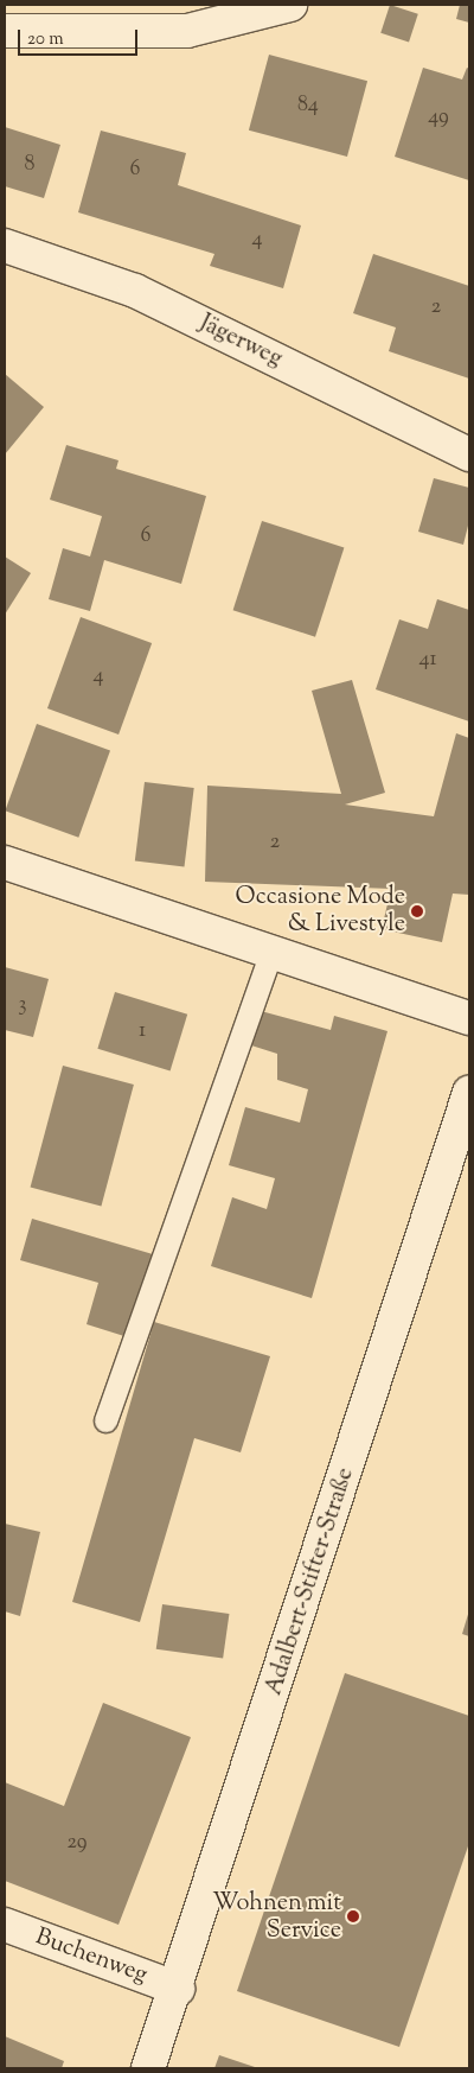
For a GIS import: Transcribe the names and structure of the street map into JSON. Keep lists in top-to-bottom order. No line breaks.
{"streets":{"street":["Jägerweg","Adalbert-Stifter-Straße","Buchenweg"]},"crossings":[["Adalbert-Stifter-Straße","Buchenweg"]],"places":["Occasione Mode & Livestyle","Wohnen mit Service"],"house_numbers":["84","49","8","6","4","2","6","41","4","2","3","1","29"],"scale_bar":"20 m"}
